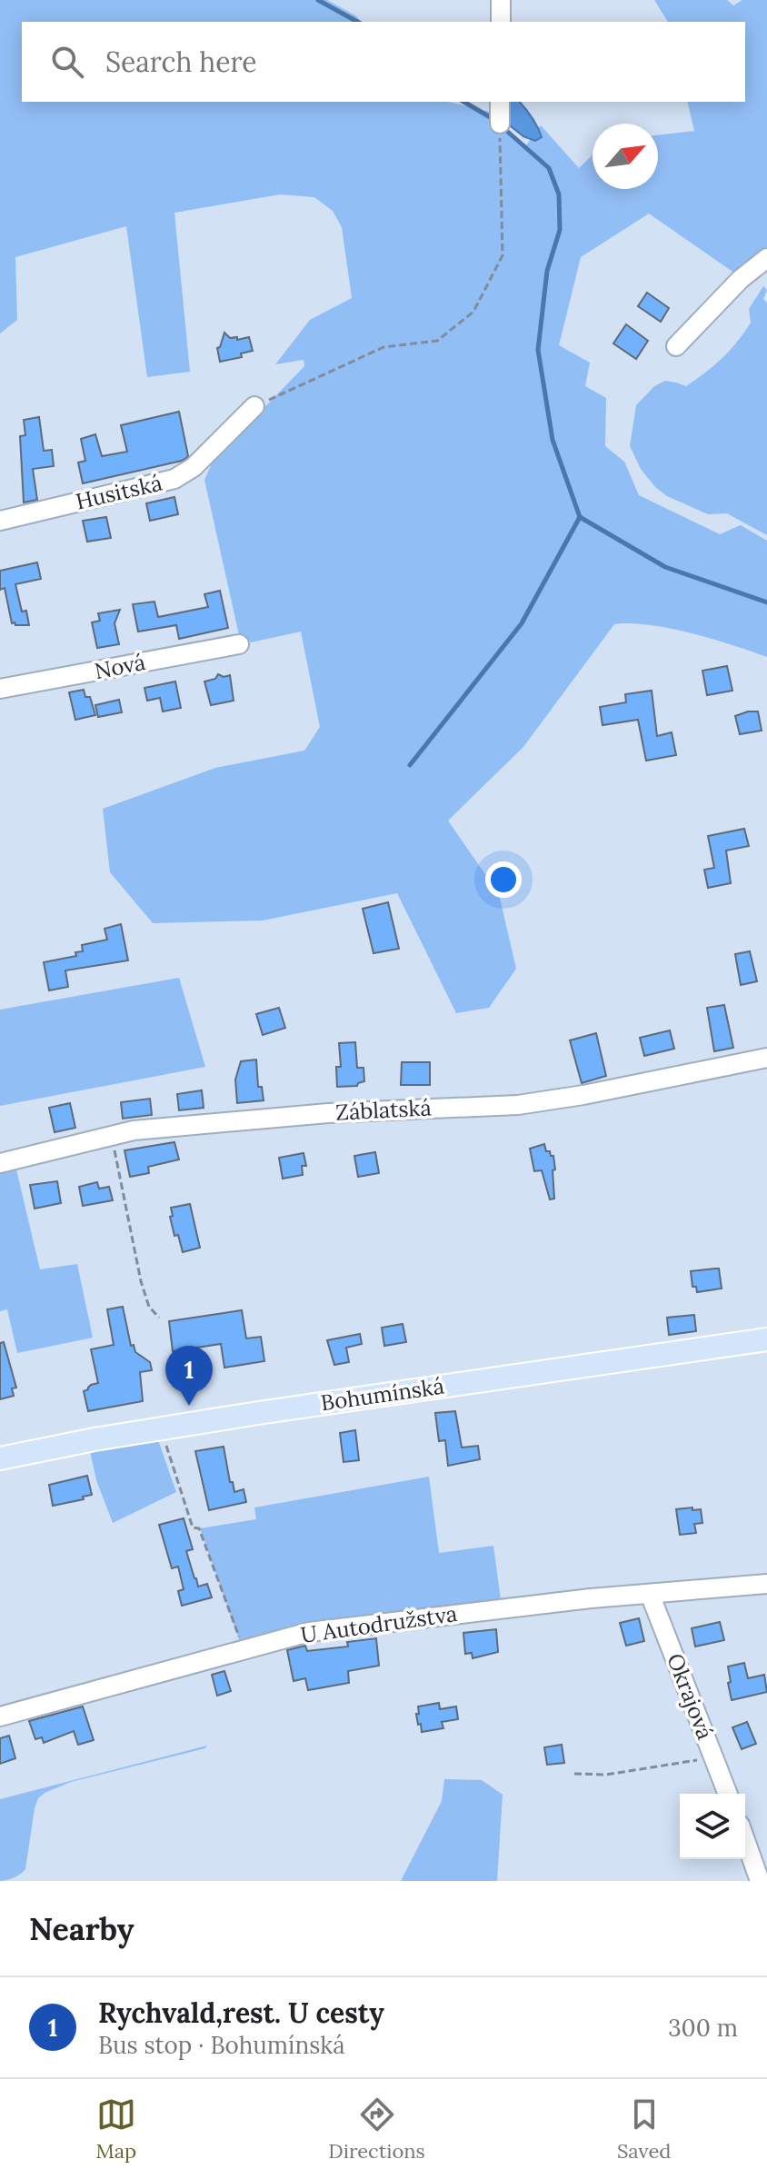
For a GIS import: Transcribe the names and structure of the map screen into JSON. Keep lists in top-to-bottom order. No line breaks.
{"streets":{"main road":["Bohumínská"],"street":["Husitská","Nová","Záblatská","U Autodružstva","Okrajová"]},"crossings":[["U Autodružstva","Okrajová"]],"north":"top right","page":{"search":"Search here","pins":"1","heading":"Nearby","list":[{"mark":"1","name":"Rychvald,rest. U cesty","note":"Bus stop · Bohumínská","value":"300 m"}],"nav":["Map","Directions","Saved"]}}
